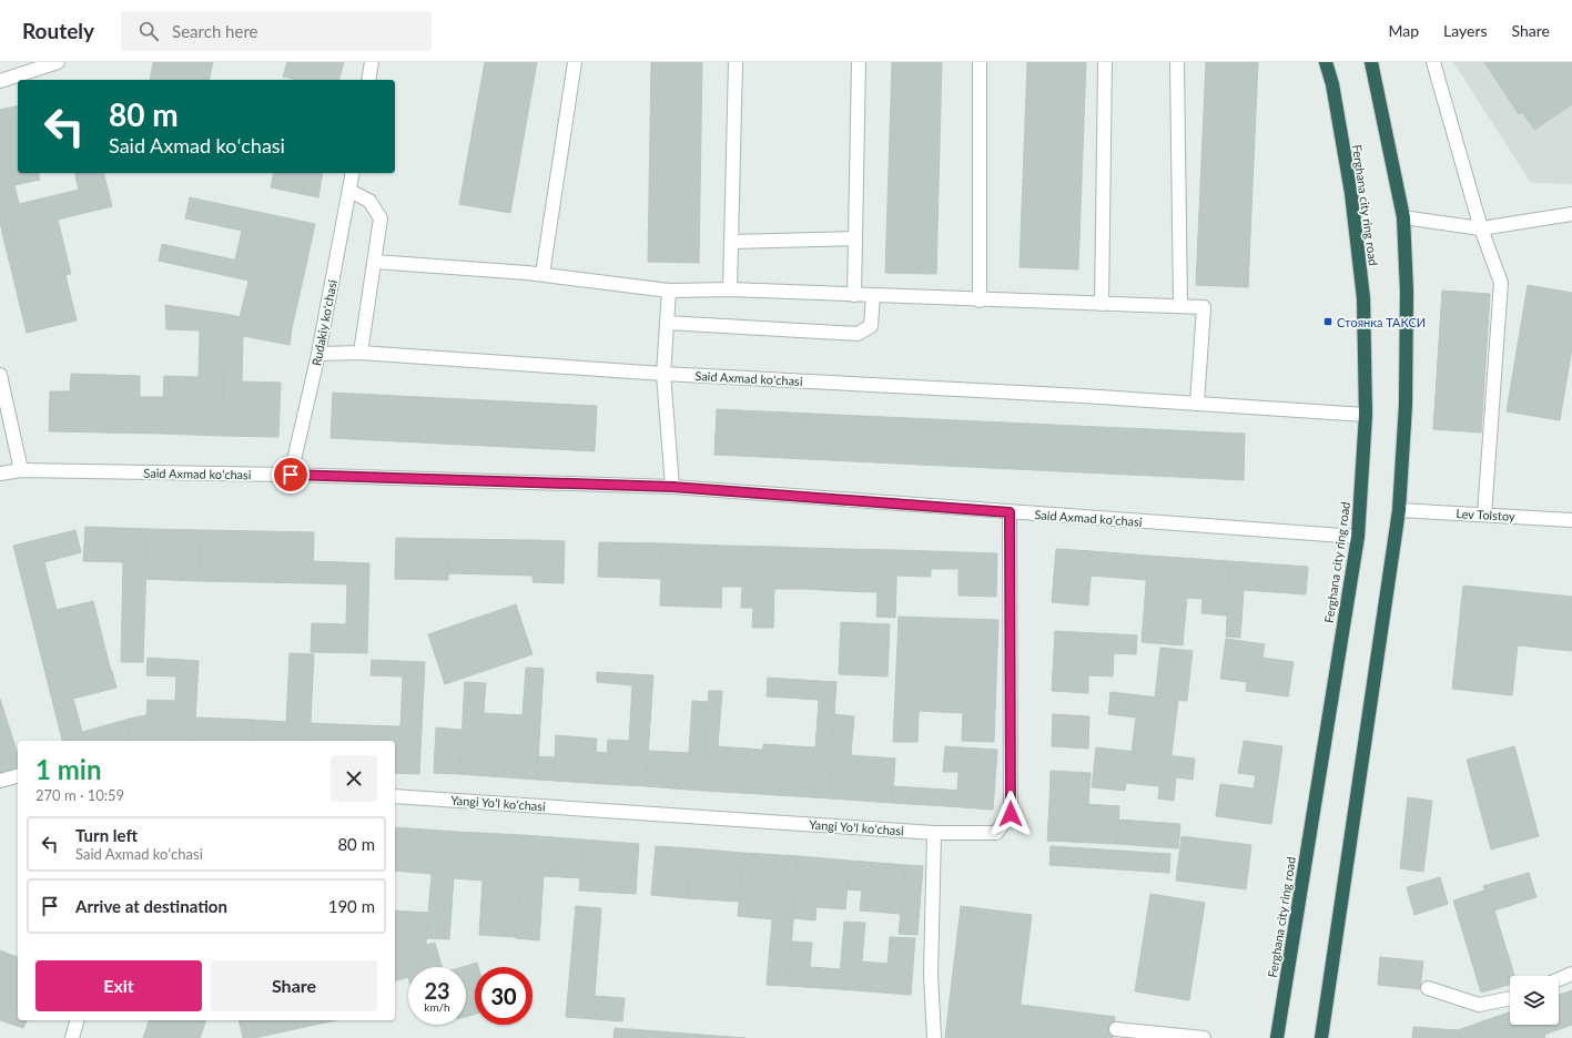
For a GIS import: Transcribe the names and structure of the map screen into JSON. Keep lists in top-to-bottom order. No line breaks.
{"streets":{"highway":["Ferghana city ring road"],"street":["Rudakiy koʻchasi","Said Axmad koʻchasi","Lev Tolstoy","Yangi Yoʻl koʻchasi"]},"crossings":[["Ferghana city ring road","Said Axmad koʻchasi"],["Rudakiy koʻchasi","Said Axmad koʻchasi"],["Said Axmad koʻchasi","Yangi Yoʻl koʻchasi"]],"places":{"transit":["Стоянка ТАКСИ"]},"page":{"header":"Routely","search":"Search here","nav":["Map","Layers","Share"],"turn":["80 m","Said Axmad koʻchasi"],"heading":["1 min","270 m · 10:59"],"list":[{"name":"Turn left","note":"Said Axmad koʻchasi","value":"80 m"},{"name":"Arrive at destination","value":"190 m"}],"buttons":["Exit","Share"],"speed":"23 km/h","limit":"30"}}
